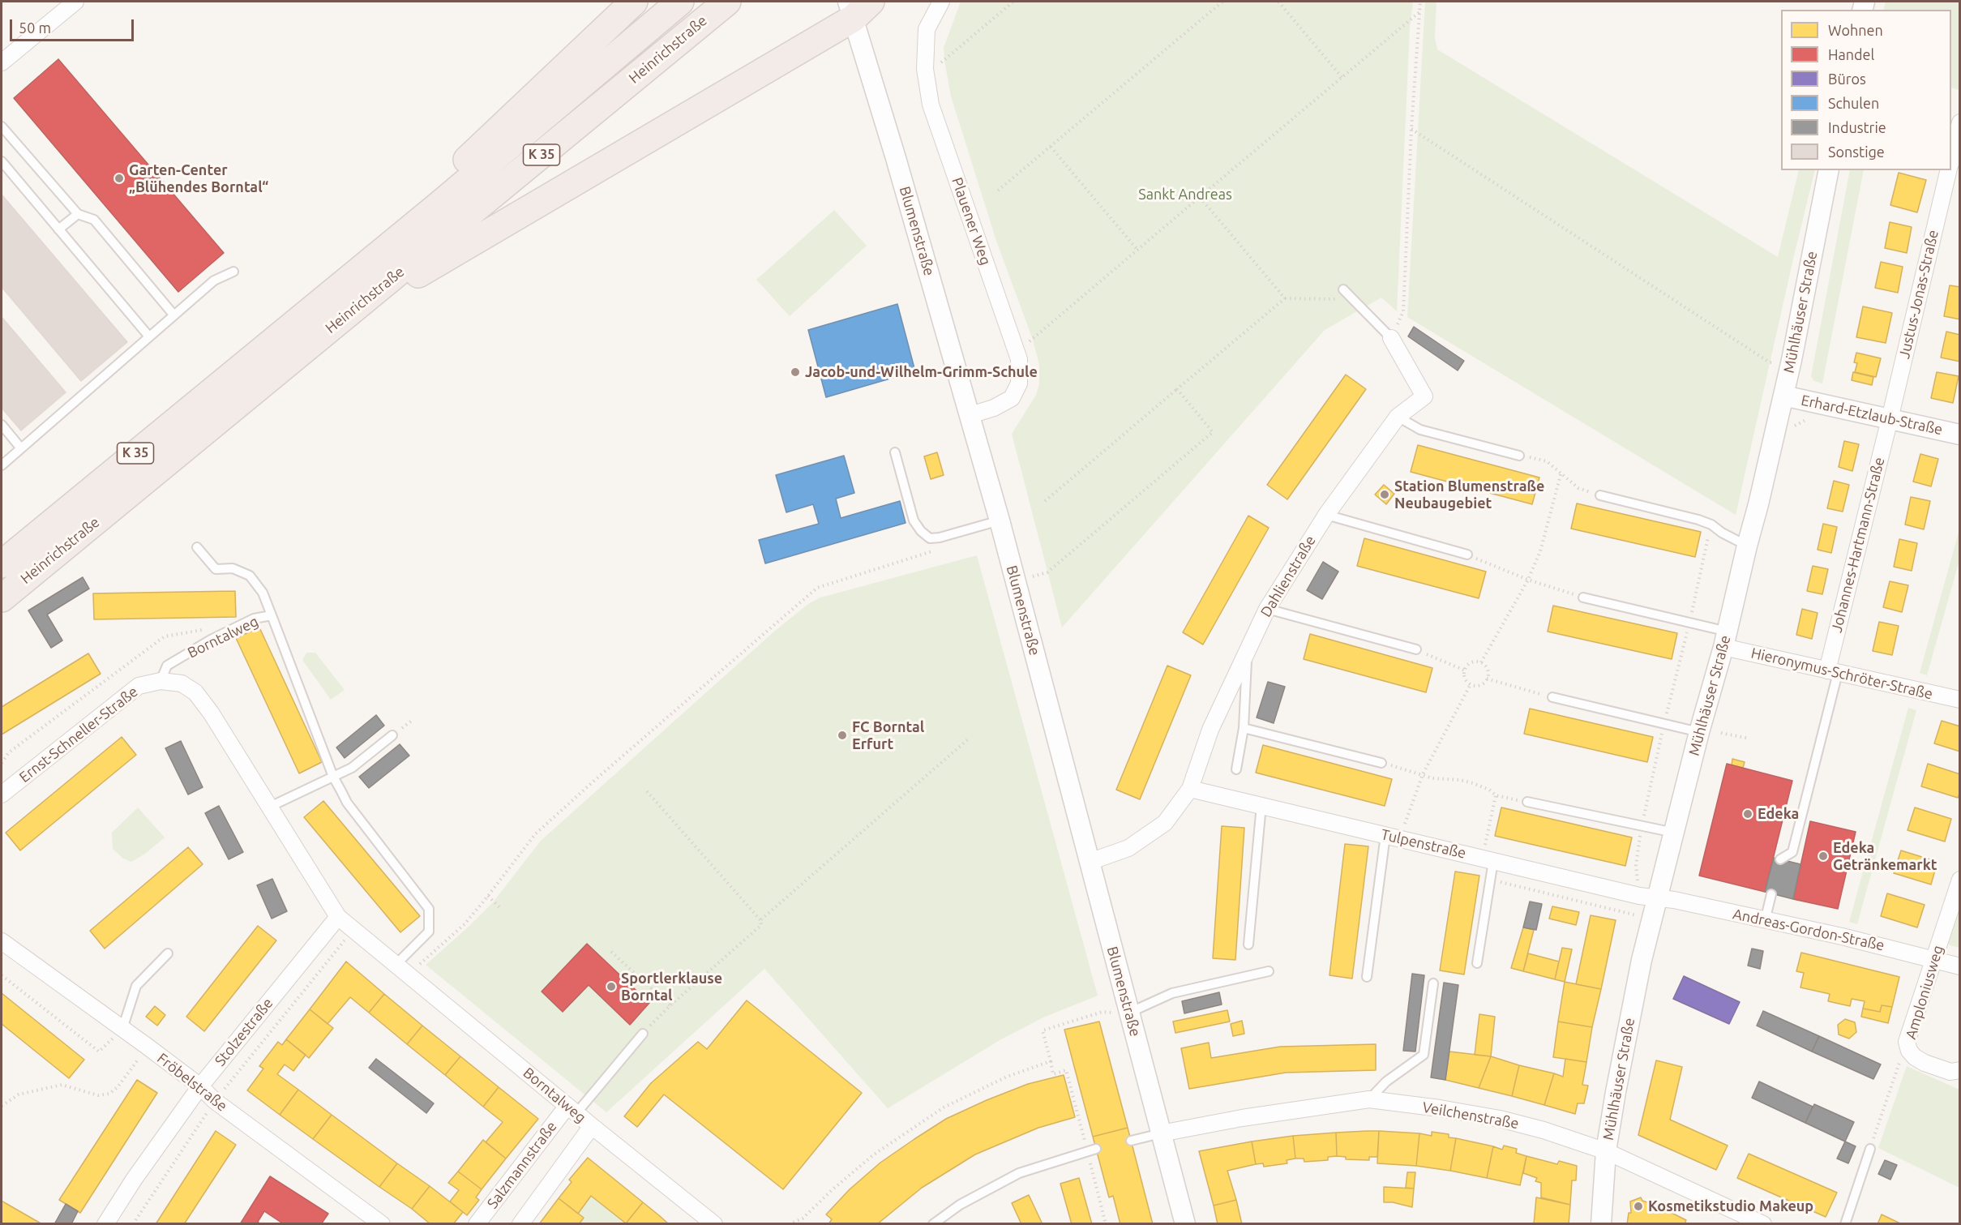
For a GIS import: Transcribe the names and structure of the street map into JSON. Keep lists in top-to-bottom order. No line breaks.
{"streets":{"highway":["Heinrichstraße","K 35"],"street":["Plauener Weg","Blumenstraße","Justus-Jonas-Straße","Mühlhäuser Straße","Erhard-Etzlaub-Straße","Johannes-Hartmann-Straße","Dahlienstraße","Borntalweg","Hieronymus-Schröter-Straße","Ernst-Schneller-Straße","Tulpenstraße","Andreas-Gordon-Straße","Amploniusweg","Stolzestraße","Fröbelstraße","Veilchenstraße","Salzmannstraße"]},"crossings":[["Plauener Weg","Blumenstraße"],["Blumenstraße","Dahlienstraße"],["Blumenstraße","Veilchenstraße"],["Justus-Jonas-Straße","Erhard-Etzlaub-Straße"],["Justus-Jonas-Straße","Johannes-Hartmann-Straße"],["Mühlhäuser Straße","Erhard-Etzlaub-Straße"],["Mühlhäuser Straße","Hieronymus-Schröter-Straße"],["Mühlhäuser Straße","Tulpenstraße"],["Mühlhäuser Straße","Andreas-Gordon-Straße"],["Mühlhäuser Straße","Veilchenstraße"],["Erhard-Etzlaub-Straße","Johannes-Hartmann-Straße"],["Johannes-Hartmann-Straße","Hieronymus-Schröter-Straße"],["Dahlienstraße","Tulpenstraße"],["Borntalweg","Ernst-Schneller-Straße"],["Borntalweg","Stolzestraße"],["Borntalweg","Salzmannstraße"],["Tulpenstraße","Andreas-Gordon-Straße"],["Andreas-Gordon-Straße","Amploniusweg"],["Stolzestraße","Fröbelstraße"]],"parks":["Sankt Andreas"],"places":["Garten-Center „Blühendes Borntal“","Jacob-und-Wilhelm-Grimm-Schule","Station Blumenstraße Neubaugebiet","FC Borntal Erfurt","Edeka","Edeka Getränkemarkt","Sportlerklause Borntal","Kosmetikstudio Makeup"],"legend":["Wohnen","Handel","Büros","Schulen","Industrie","Sonstige"],"scale_bar":"50 m"}
